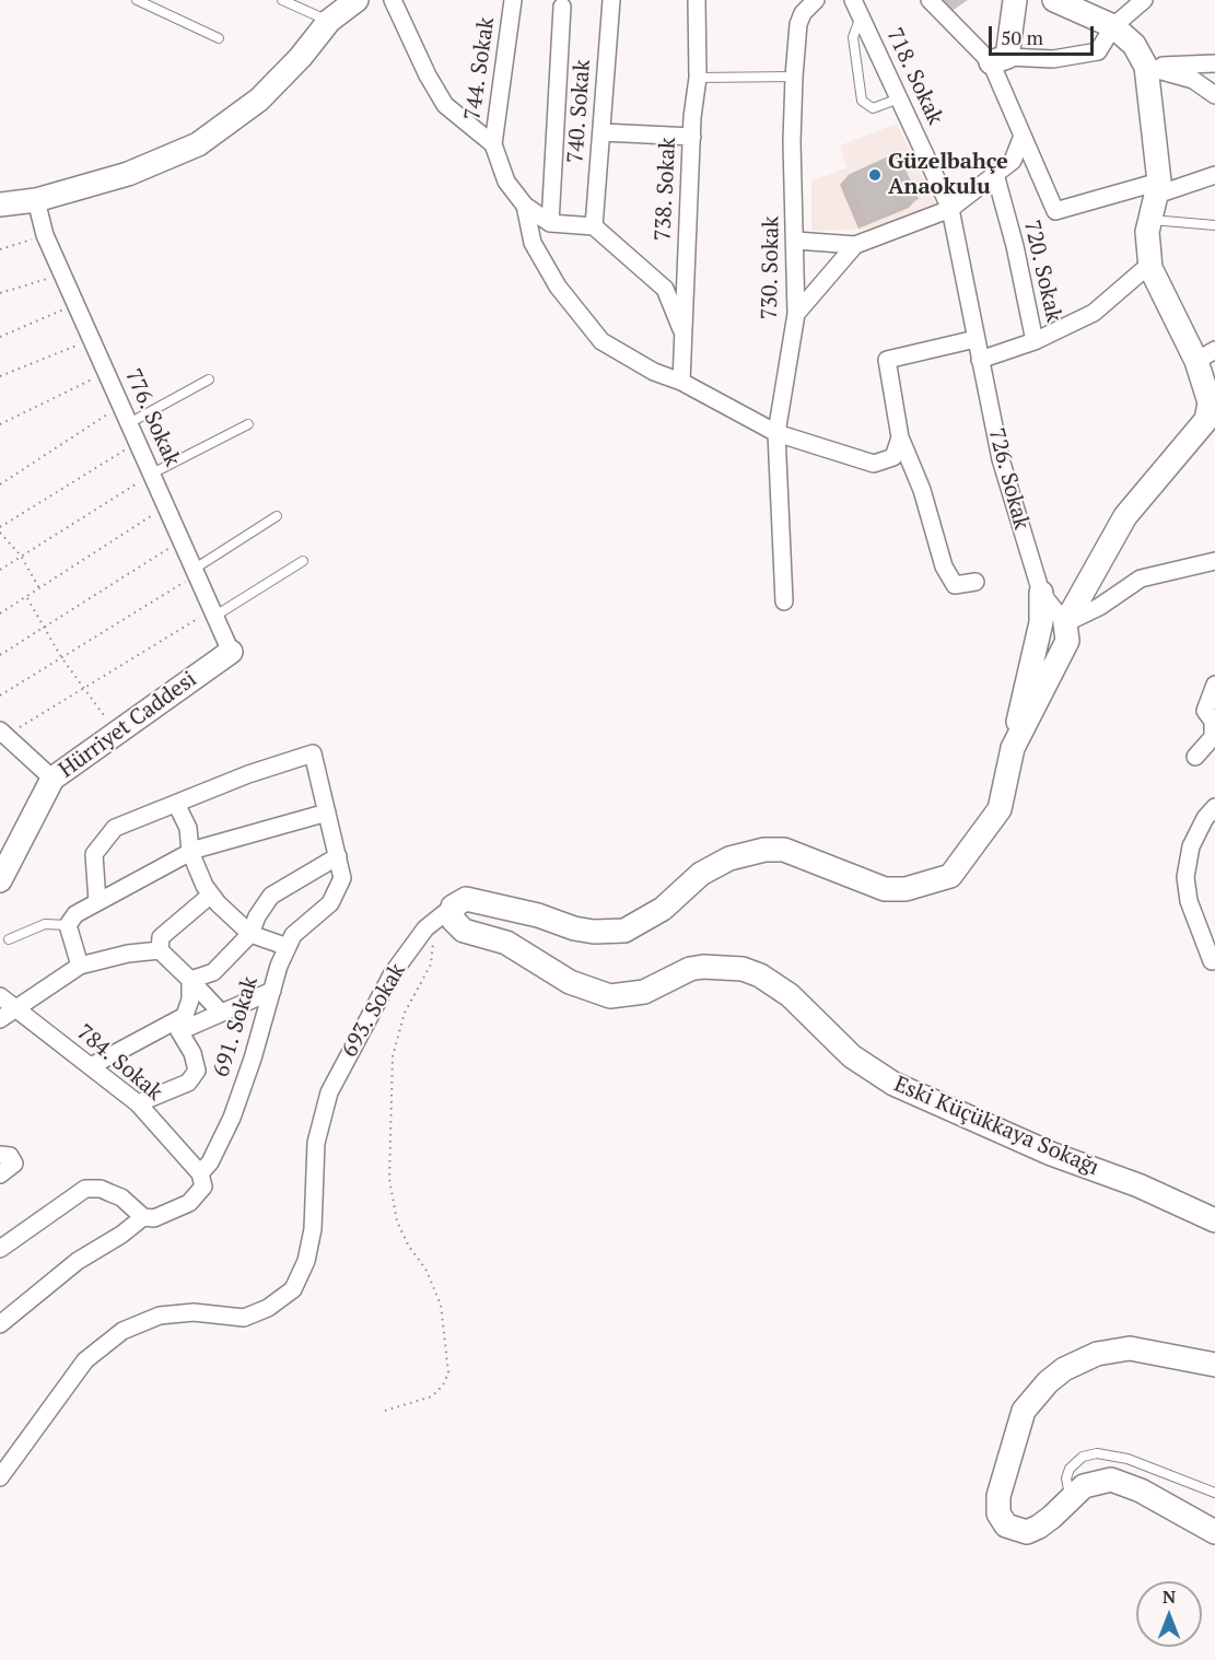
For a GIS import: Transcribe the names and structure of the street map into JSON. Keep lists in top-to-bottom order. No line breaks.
{"streets":{"street":["744. Sokak","718. Sokak","740. Sokak","738. Sokak","730. Sokak","720. Sokak","776. Sokak","726. Sokak","Hürriyet Caddesi","693. Sokak","691. Sokak","784. Sokak","Eski Küçükkaya Sokağı"]},"crossings":[["718. Sokak","726. Sokak"],["776. Sokak","Hürriyet Caddesi"],["693. Sokak","Eski Küçükkaya Sokağı"],["691. Sokak","784. Sokak"]],"places":["Güzelbahçe Anaokulu"],"scale_bar":"50 m","north":"top"}
